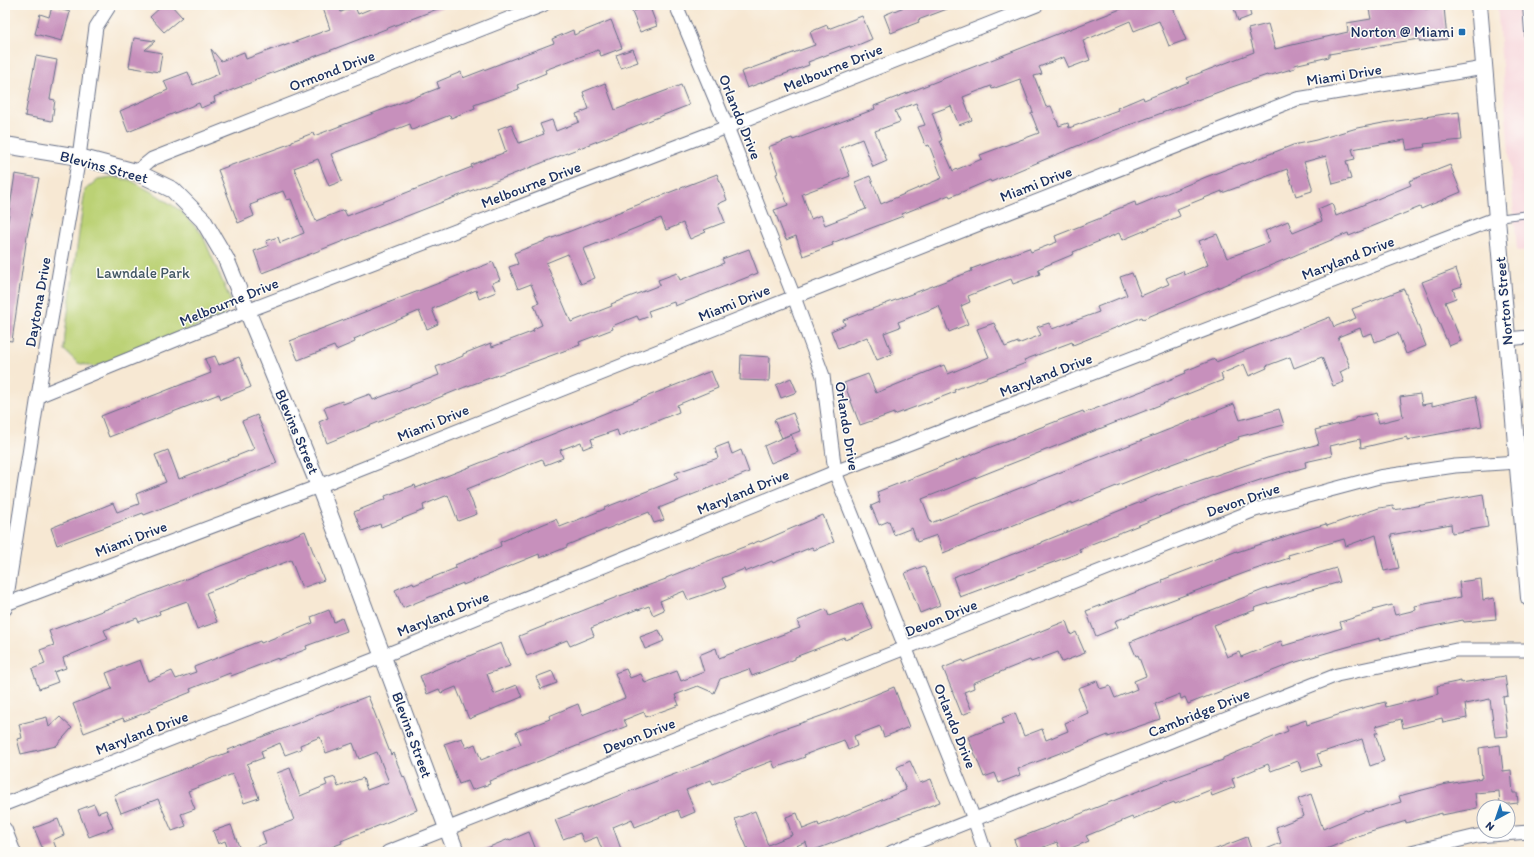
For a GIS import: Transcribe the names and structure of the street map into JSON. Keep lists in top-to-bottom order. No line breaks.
{"streets":{"street":["Melbourne Drive","Ormond Drive","Miami Drive","Orlando Drive","Blevins Street","Maryland Drive","Norton Street","Daytona Drive","Devon Drive","Cambridge Drive"]},"crossings":[["Melbourne Drive","Orlando Drive"],["Melbourne Drive","Blevins Street"],["Melbourne Drive","Daytona Drive"],["Ormond Drive","Blevins Street"],["Miami Drive","Orlando Drive"],["Miami Drive","Blevins Street"],["Miami Drive","Norton Street"],["Miami Drive","Daytona Drive"],["Orlando Drive","Maryland Drive"],["Orlando Drive","Devon Drive"],["Orlando Drive","Cambridge Drive"],["Blevins Street","Maryland Drive"],["Blevins Street","Daytona Drive"],["Blevins Street","Devon Drive"],["Maryland Drive","Norton Street"],["Norton Street","Devon Drive"]],"parks":["Lawndale Park"],"places":{"transit":["Norton @ Miami"]},"north":"bottom left"}
